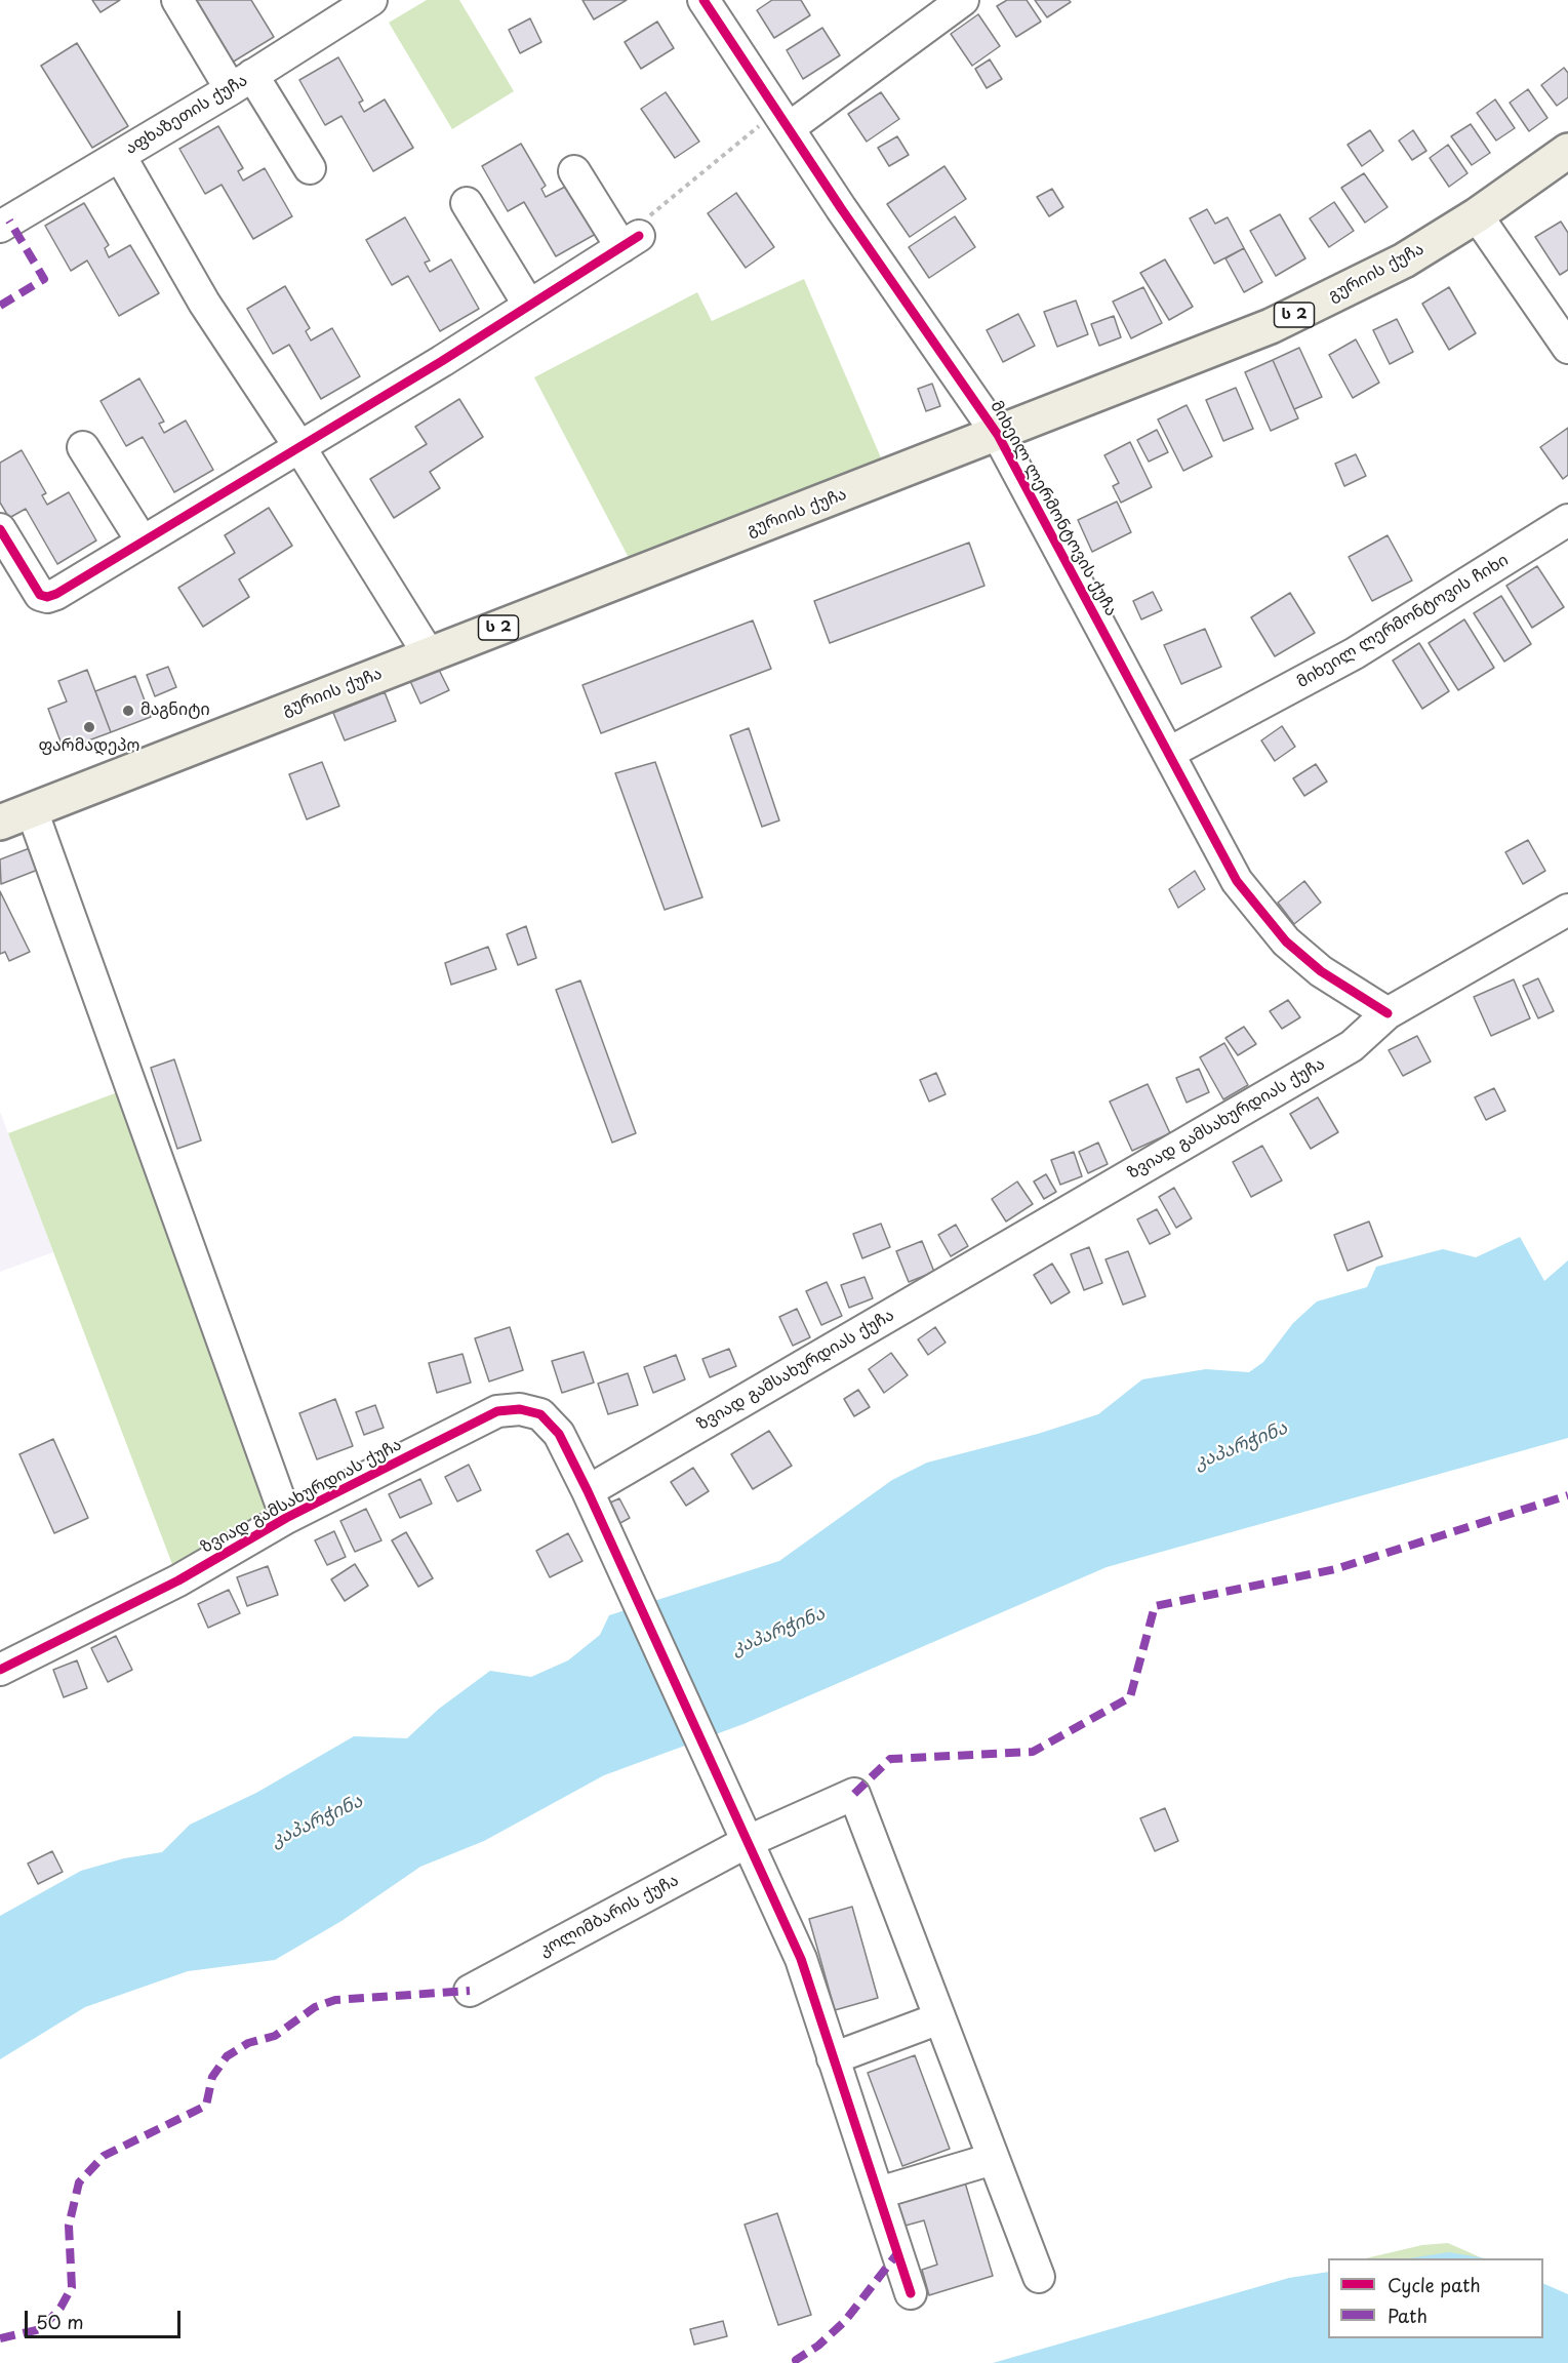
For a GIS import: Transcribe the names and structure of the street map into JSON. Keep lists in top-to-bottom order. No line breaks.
{"streets":{"highway":["გურიის ქუჩა","ს 2"],"street":["აფხაზეთის ქუჩა","მიხეილ ლერმონტოვის ქუჩა","მიხეილ ლერმონტოვის ჩიხი","ზვიად გამსახურდიას ქუჩა","კოლიმბარის ქუჩა"]},"crossings":[["გურიის ქუჩა","მიხეილ ლერმონტოვის ქუჩა"],["მიხეილ ლერმონტოვის ქუჩა","მიხეილ ლერმონტოვის ჩიხი"],["მიხეილ ლერმონტოვის ქუჩა","ზვიად გამსახურდიას ქუჩა"]],"water":["კაპარჭინა"],"places":["მაგნიტი","ფარმადეპო"],"legend":["Cycle path","Path"],"scale_bar":"50 m"}
